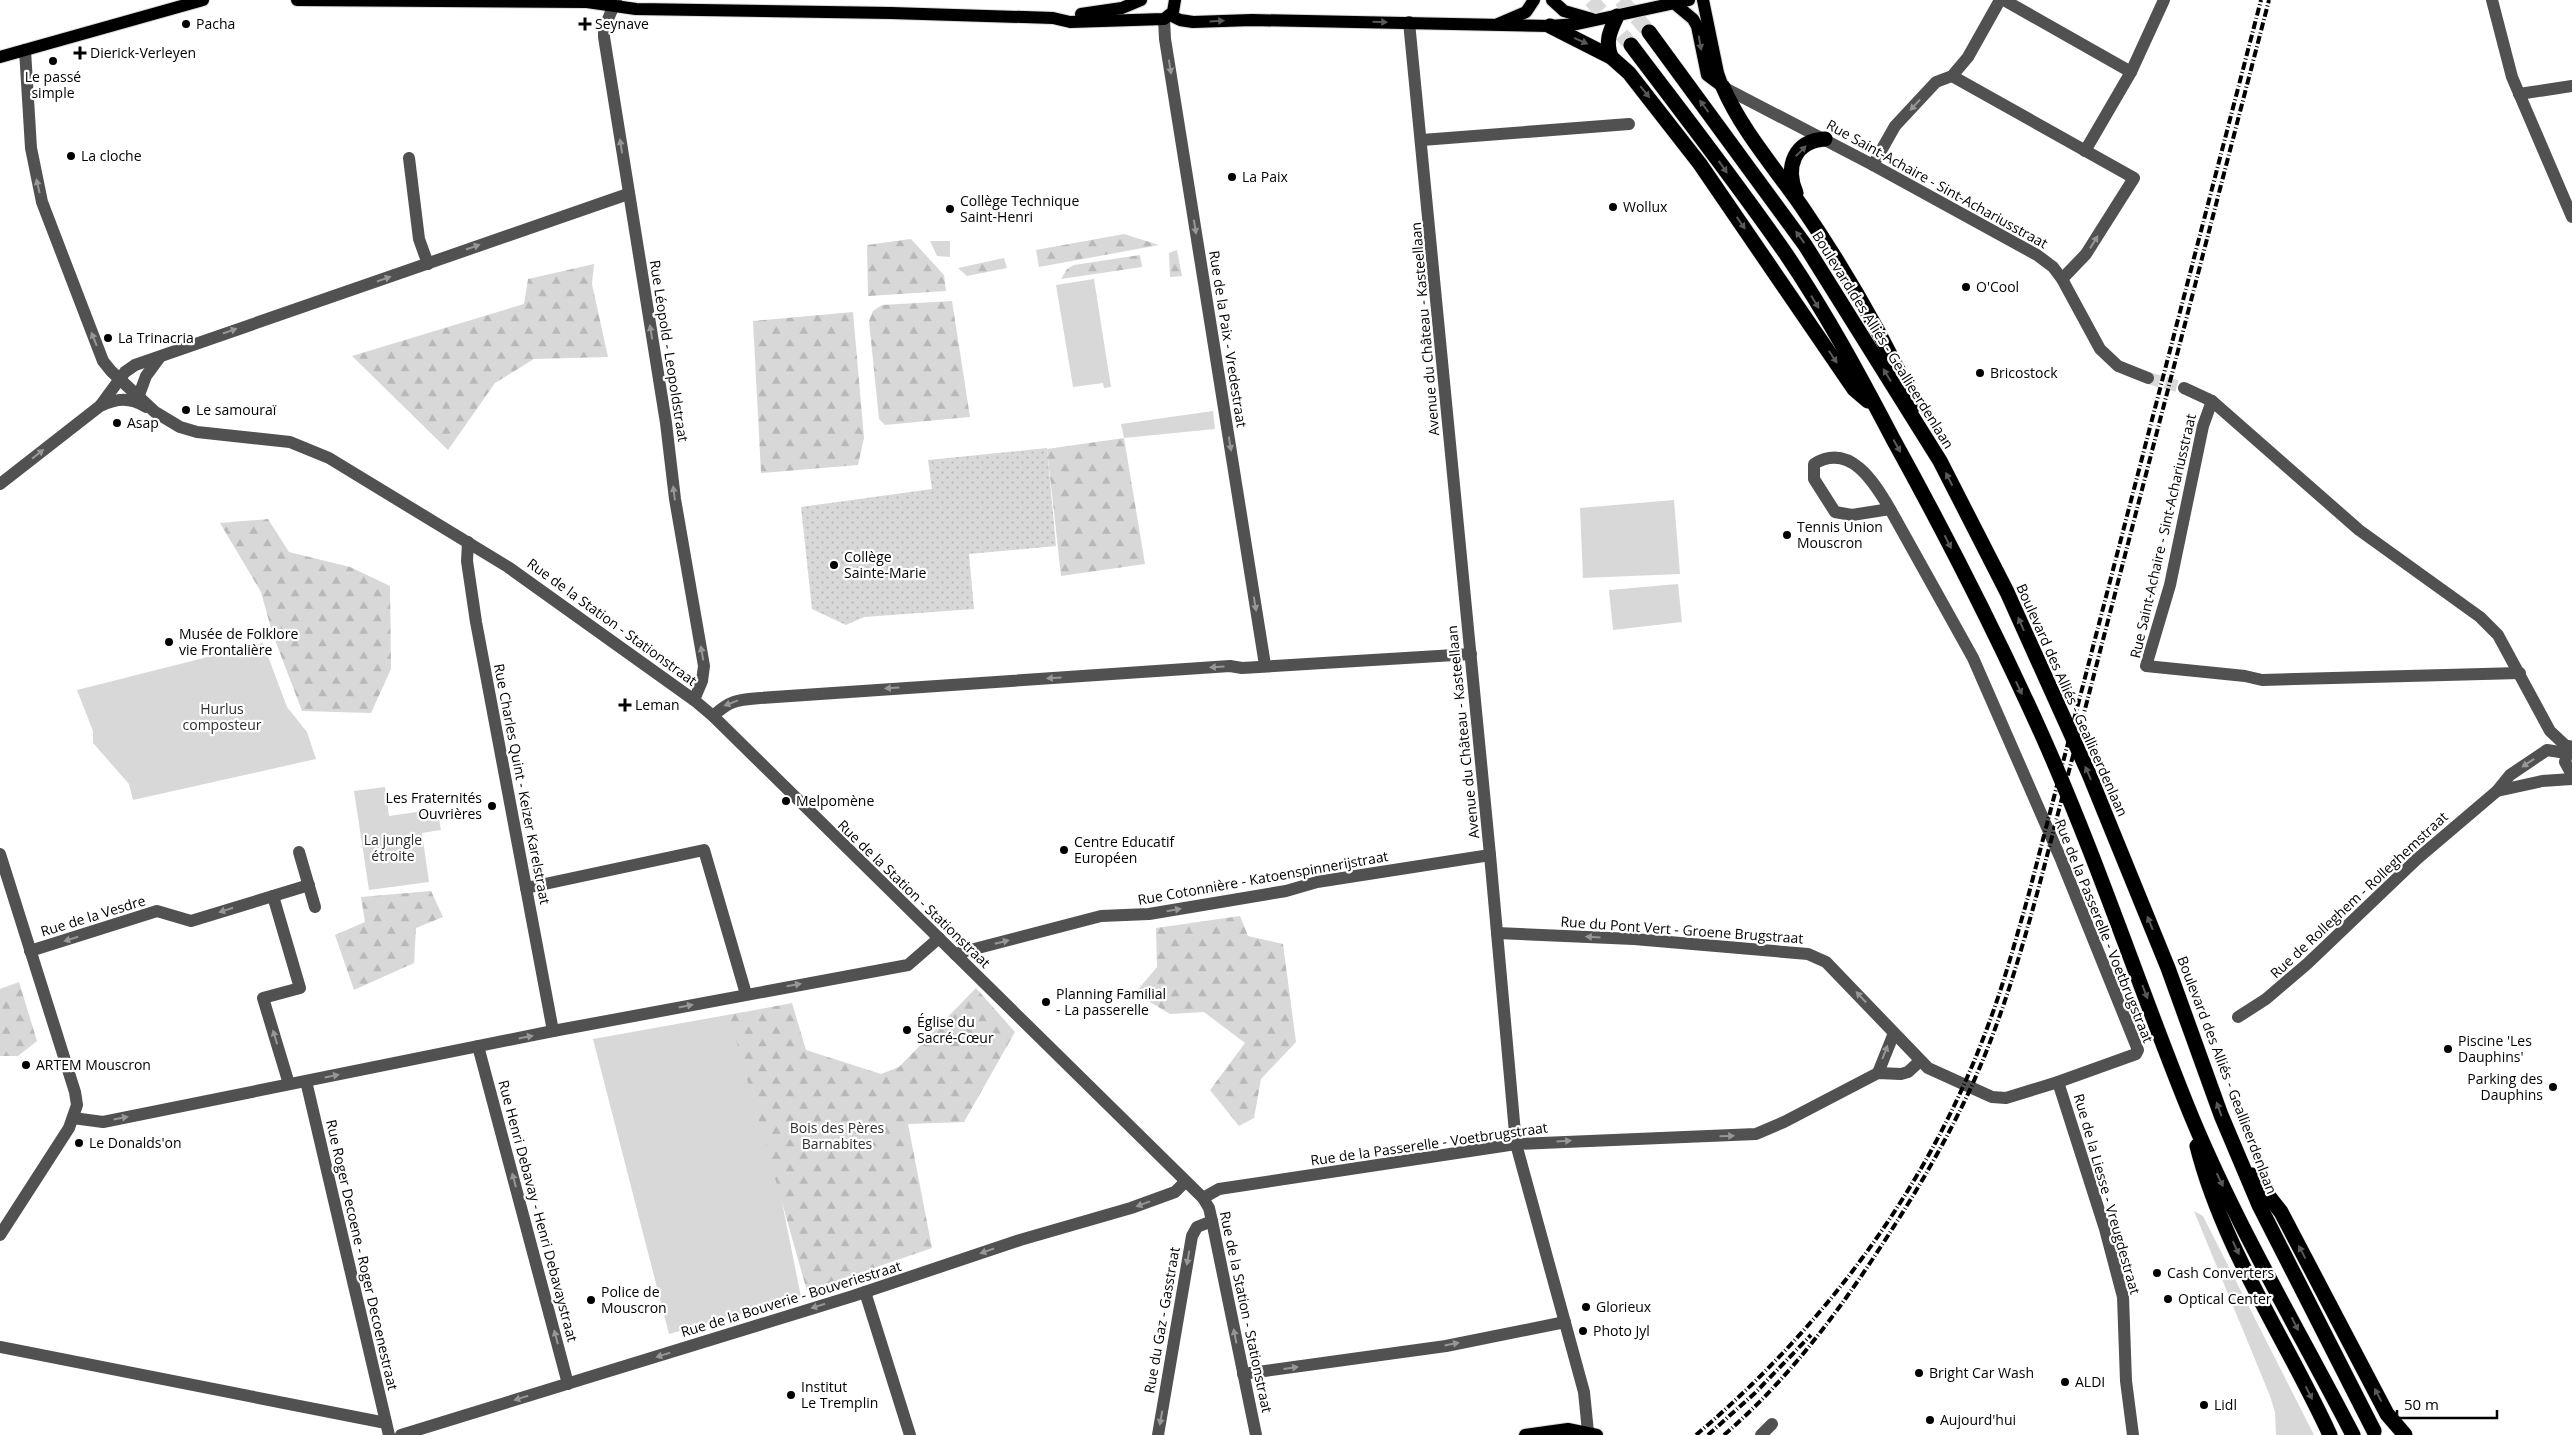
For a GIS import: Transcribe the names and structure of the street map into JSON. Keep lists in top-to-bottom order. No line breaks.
{"streets":{"highway":["Boulevard des Alliés - Geallieerdenlaan"],"main road":["Rue Saint-Achaire - Sint-Achariusstraat"],"street":["Avenue du Château - Kasteellaan","Rue de la Paix - Vredestraat","Rue Léopold - Leopoldstraat","Rue de la Station - Stationstraat","Rue Charles Quint - Keizer Karelstraat","Rue Cotonnière - Katoenspinnerijstraat","Rue de Rolleghem - Rolleghemstraat","Rue de la Vesdre","Rue du Pont Vert - Groene Brugstraat","Rue de la Passerelle - Voetbrugstraat","Rue de la Liesse - Vreugdestraat","Rue Henri Debavay - Henri Debavaystraat","Rue Roger Decoene - Roger Decoenestraat","Rue de la Bouverie - Bouveriestraat","Rue du Gaz - Gasstraat"]},"crossings":[["Rue Saint-Achaire - Sint-Achariusstraat","Rue de Rolleghem - Rolleghemstraat"],["Avenue du Château - Kasteellaan","Rue Cotonnière - Katoenspinnerijstraat"],["Avenue du Château - Kasteellaan","Rue du Pont Vert - Groene Brugstraat"],["Avenue du Château - Kasteellaan","Rue de la Passerelle - Voetbrugstraat"],["Rue Léopold - Leopoldstraat","Rue de la Station - Stationstraat"],["Rue de la Station - Stationstraat","Rue Charles Quint - Keizer Karelstraat"],["Rue de la Station - Stationstraat","Rue Cotonnière - Katoenspinnerijstraat"],["Rue de la Station - Stationstraat","Rue de la Passerelle - Voetbrugstraat"],["Rue de la Station - Stationstraat","Rue de la Bouverie - Bouveriestraat"],["Rue de la Station - Stationstraat","Rue du Gaz - Gasstraat"],["Rue du Pont Vert - Groene Brugstraat","Rue de la Passerelle - Voetbrugstraat"],["Rue de la Passerelle - Voetbrugstraat","Rue de la Liesse - Vreugdestraat"],["Rue Henri Debavay - Henri Debavaystraat","Rue de la Bouverie - Bouveriestraat"]],"one_way":["Rue de la Paix - Vredestraat","Rue Léopold - Leopoldstraat","Rue Cotonnière - Katoenspinnerijstraat","Rue de la Vesdre","Rue du Pont Vert - Groene Brugstraat","Rue Henri Debavay - Henri Debavaystraat","Rue de la Bouverie - Bouveriestraat","Rue du Gaz - Gasstraat"],"parks":["Hurlus composteur","La jungle étroite","Bois des Pères Barnabites"],"places":{"other":["Pacha","Le passé simple","La cloche","La Paix","Wollux","Collège Technique Saint-Henri","O'Cool","La Trinacria","Bricostock","Le samouraï","Asap","Tennis Union Mouscron","Collège Sainte-Marie","Musée de Folklore vie Frontalière","Melpomène","Les Fraternités Ouvrières","Centre Educatif Européen","Planning Familial - La passerelle","Église du Sacré-Cœur","Piscine 'Les Dauphins'","ARTEM Mouscron","Parking des Dauphins","Le Donalds'on","Cash Converters","Optical Center","Police de Mouscron","Glorieux","Photo Jyl","Bright Car Wash","ALDI","Institut Le Tremplin","Lidl","Aujourd'hui"],"health":["Seynave","Dierick-Verleyen","Leman"]},"scale_bar":"50 m"}
